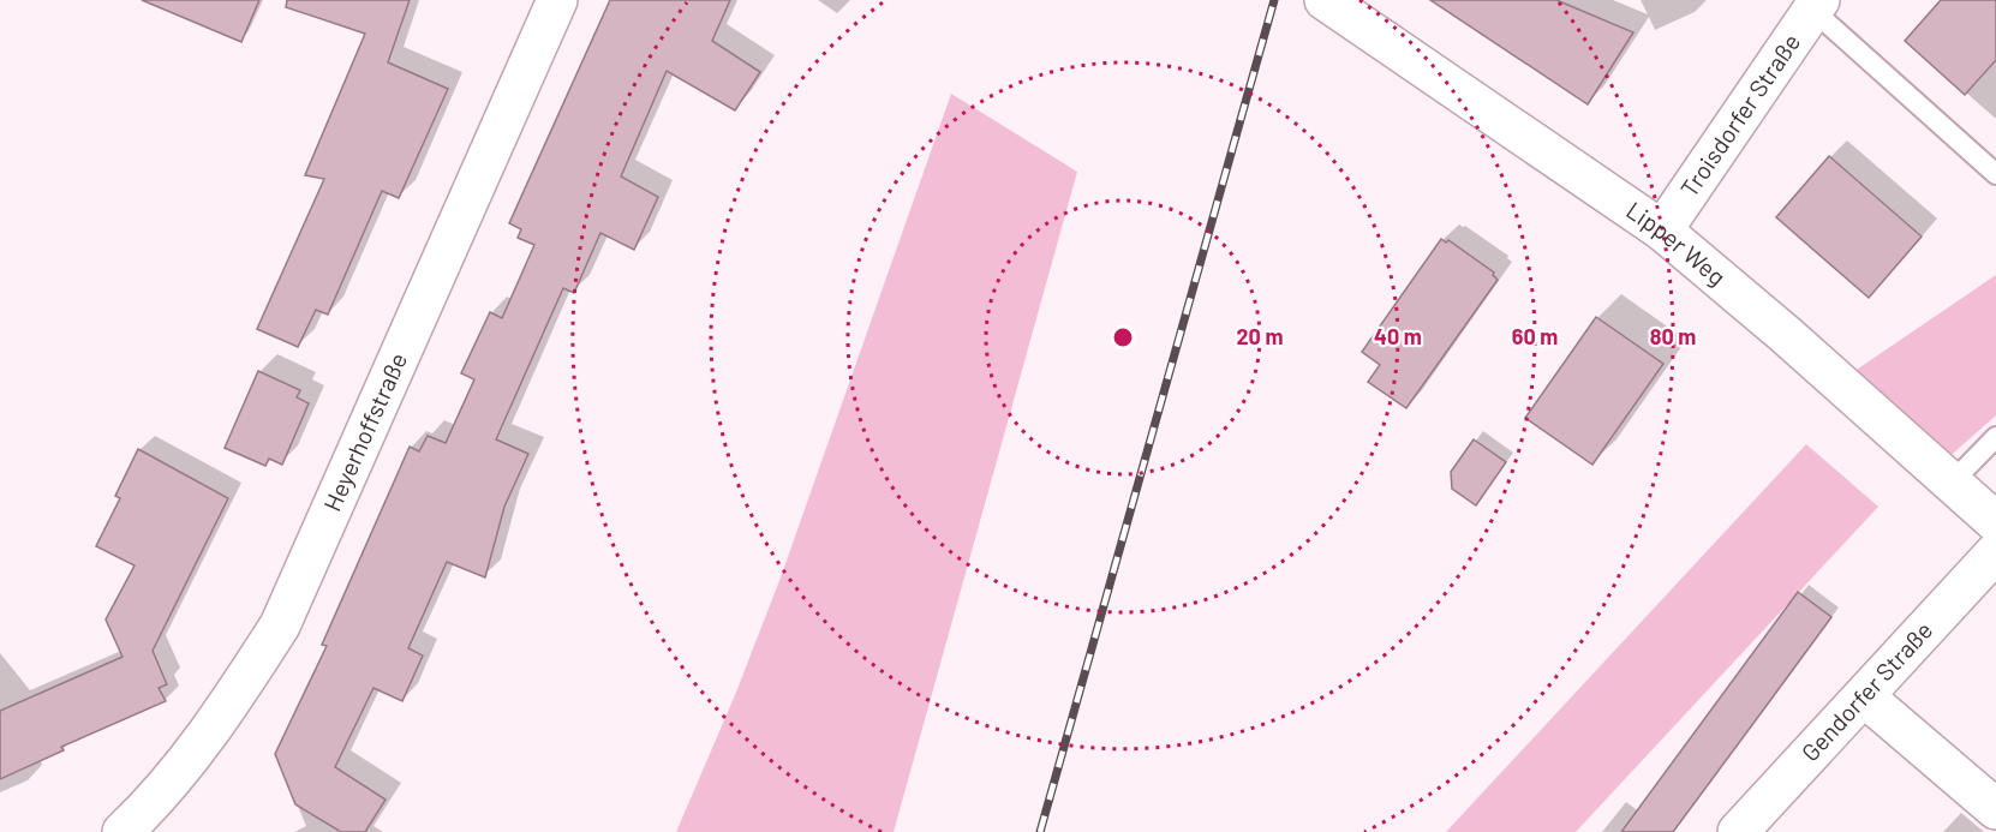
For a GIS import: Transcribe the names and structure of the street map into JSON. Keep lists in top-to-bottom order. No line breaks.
{"streets":{"street":["Troisdorfer Straße","Lipper Weg","Heyerhoffstraße","Gendorfer Straße"]},"crossings":[["Troisdorfer Straße","Lipper Weg"]],"rings":["20 m","40 m","60 m","80 m"]}
